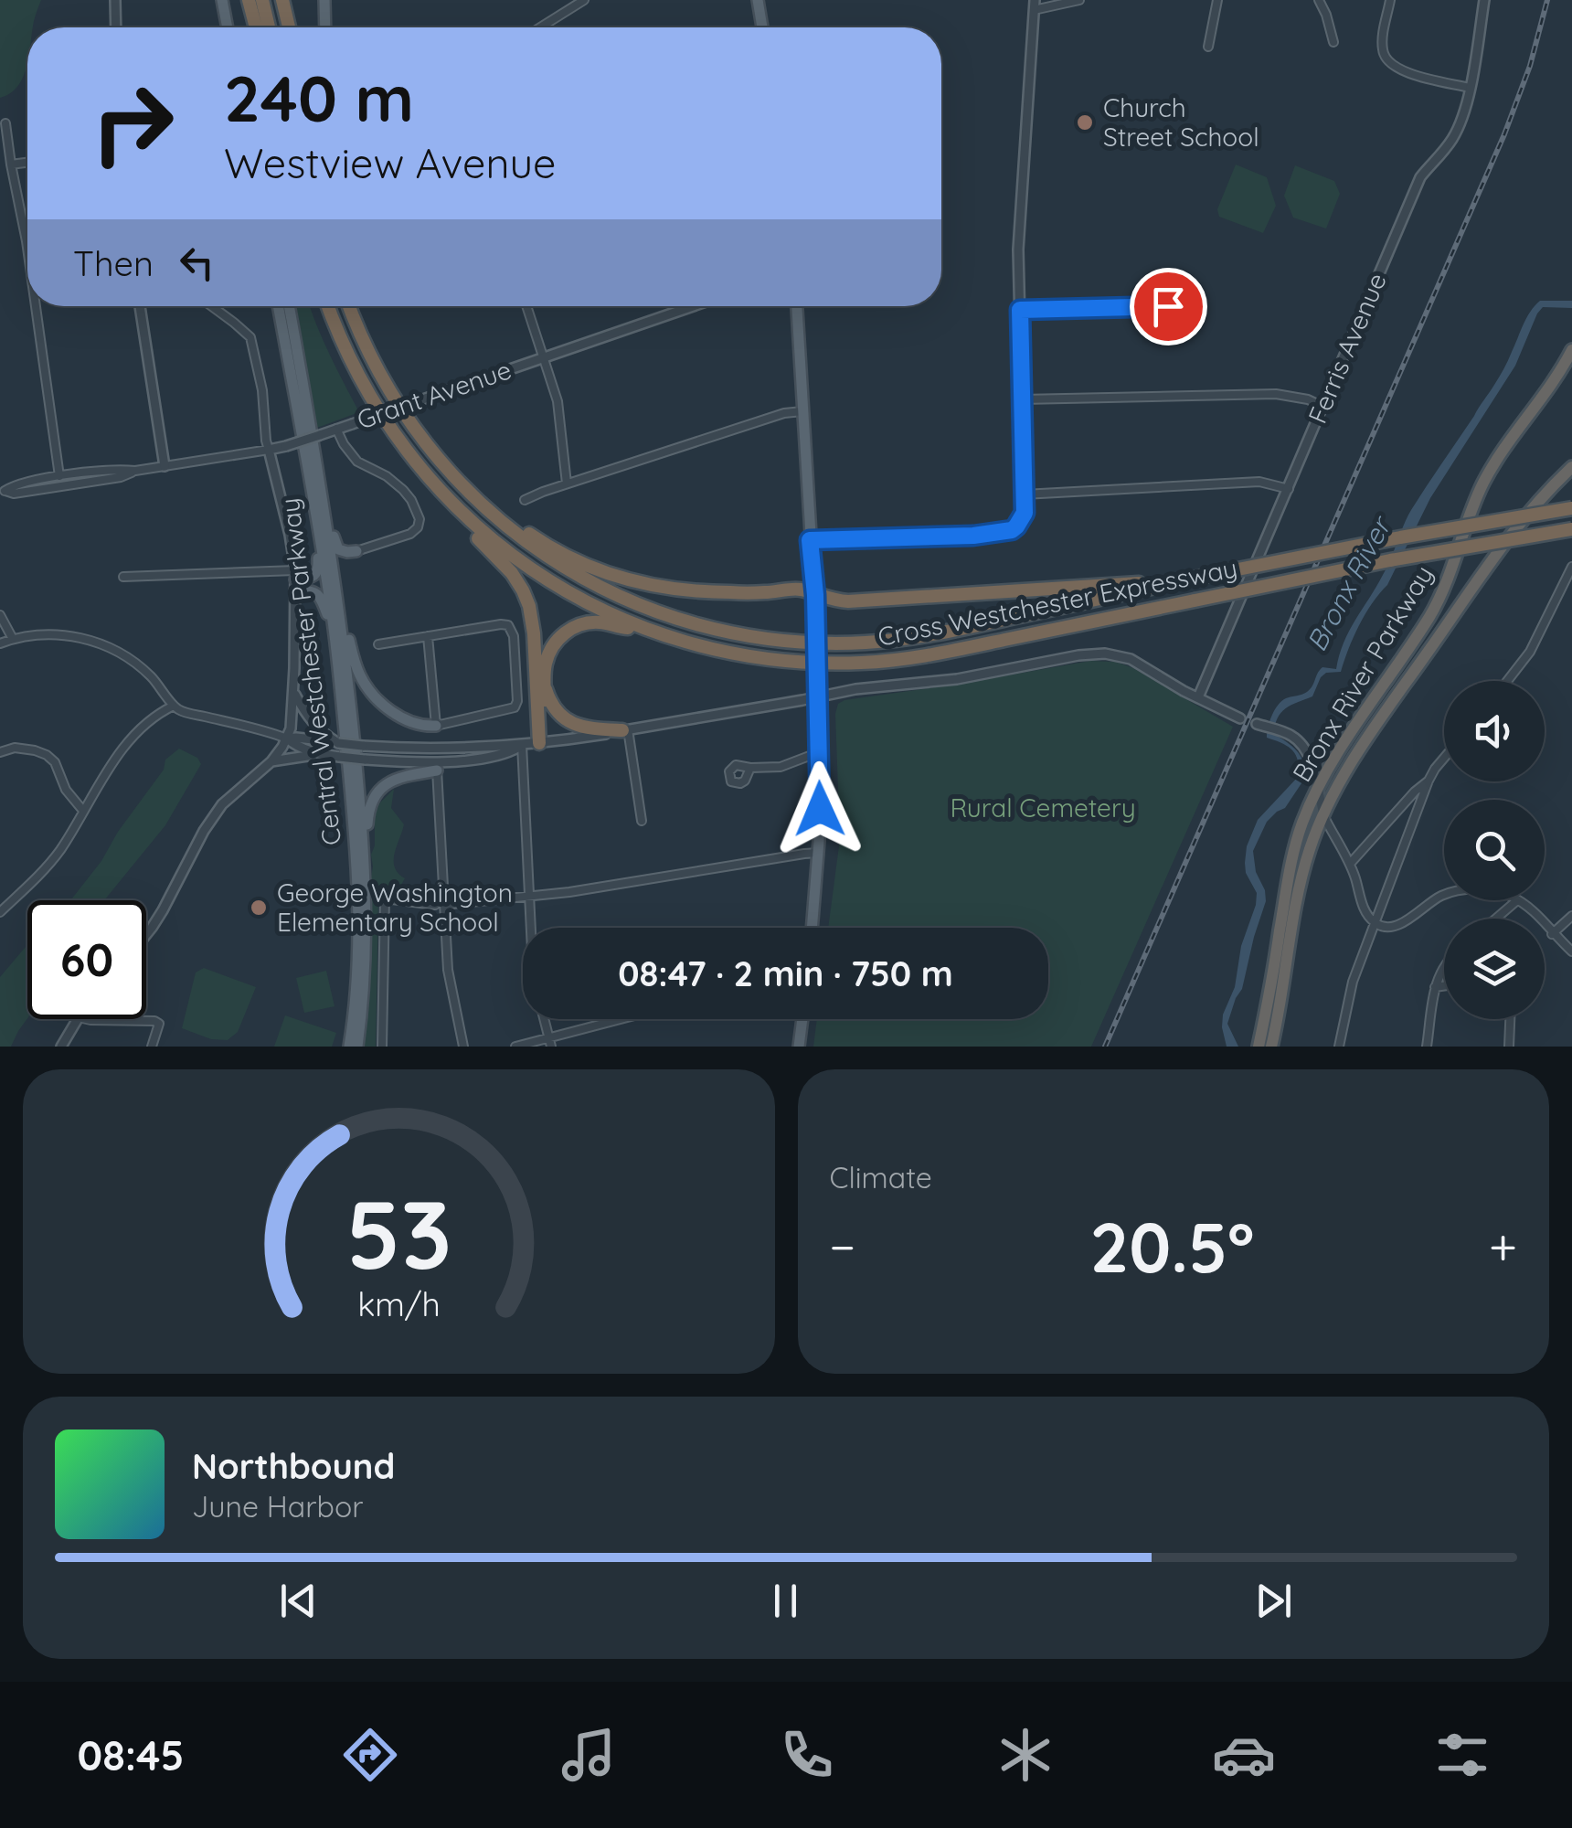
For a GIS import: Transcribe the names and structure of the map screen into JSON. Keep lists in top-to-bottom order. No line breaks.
{"streets":{"highway":["Cross Westchester Expressway","Bronx River Parkway"],"main road":["Central Westchester Parkway"],"street":["Ferris Avenue","Grant Avenue"]},"water":["Bronx River"],"parks":["Rural Cemetery"],"places":["Church Street School","George Washington Elementary School"],"page":{"turn":["240 m","Westview Avenue"],"then":"Then","limit":"60","trip":"08:47 · 2 min · 750 m","tile":"Climate","heat":["−","20.5°","+"],"song":["Northbound","June Harbor"],"tabs":"08:45","gauge":["53","km/h"]}}
